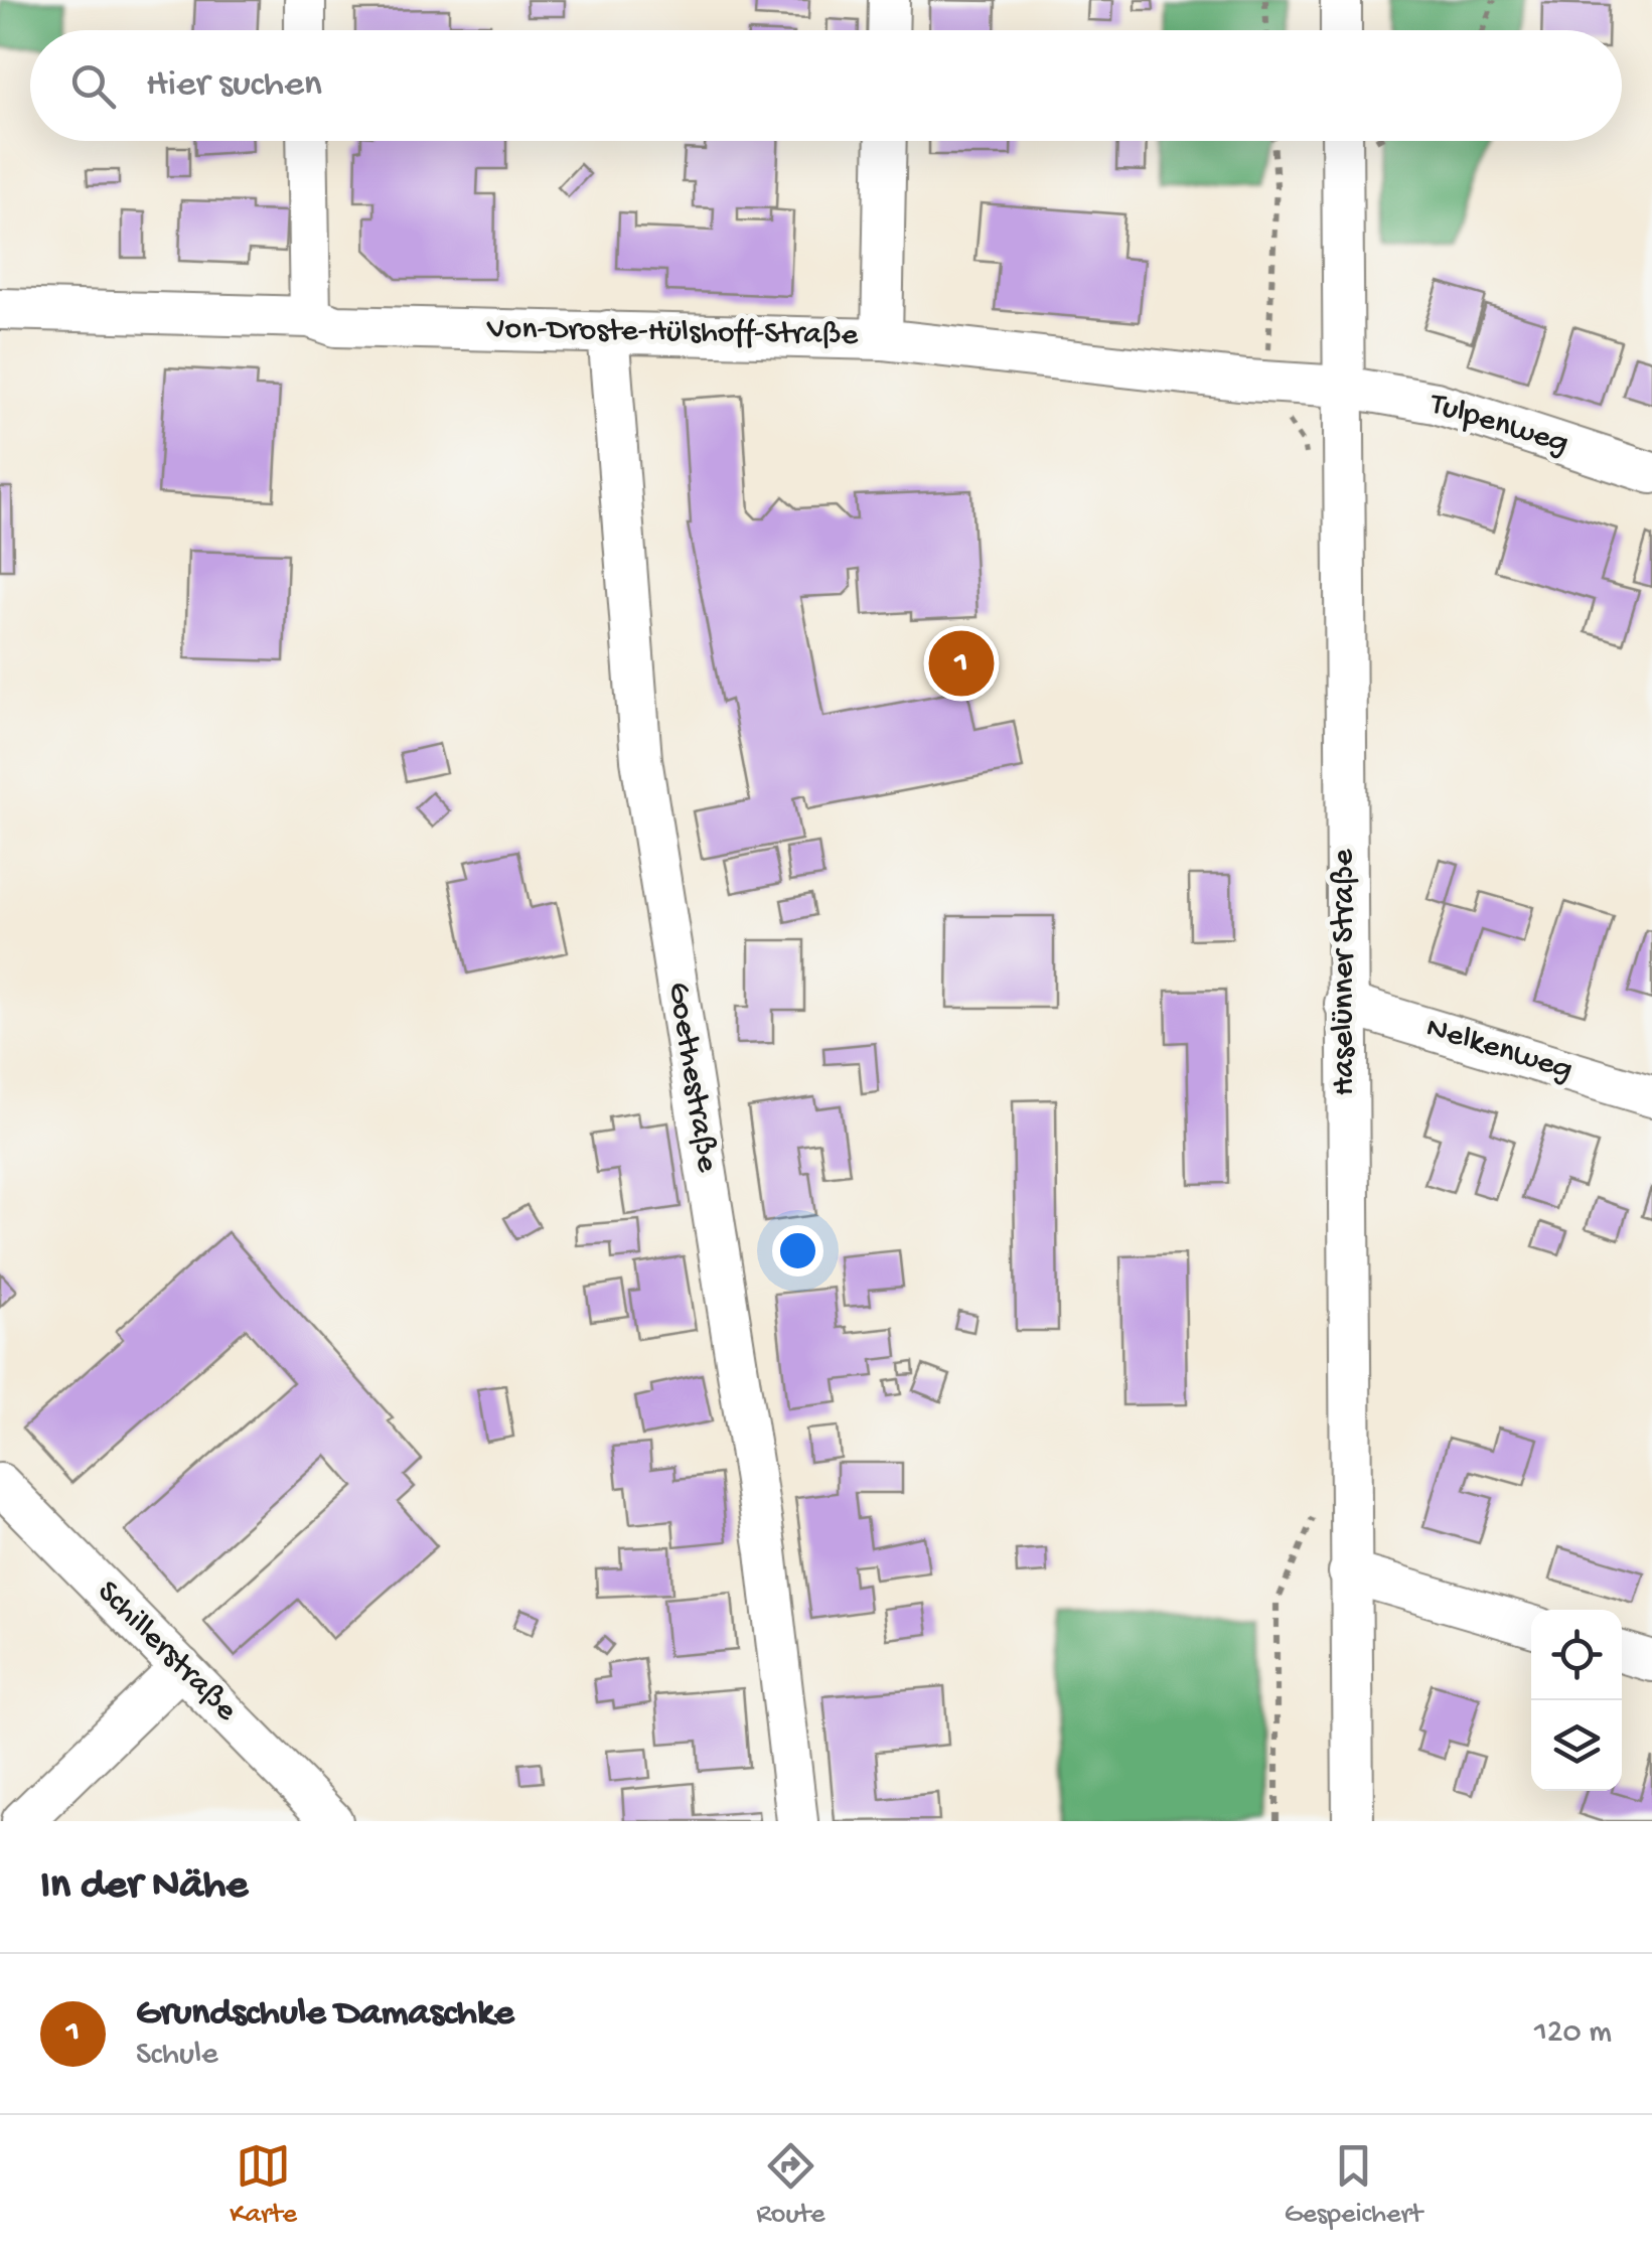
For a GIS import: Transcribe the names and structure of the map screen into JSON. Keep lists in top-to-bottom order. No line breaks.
{"streets":{"street":["Von-Droste-Hülshoff-Straße","Tulpenweg","Haselünner Straße","Nelkenweg","Goethestraße","Schillerstraße"]},"crossings":[["Von-Droste-Hülshoff-Straße","Tulpenweg"],["Von-Droste-Hülshoff-Straße","Haselünner Straße"],["Von-Droste-Hülshoff-Straße","Goethestraße"],["Tulpenweg","Haselünner Straße"],["Haselünner Straße","Nelkenweg"]],"page":{"search":"Hier suchen","pins":"1","heading":"In der Nähe","list":[{"mark":"1","name":"Grundschule Damaschke","note":"Schule","value":"120 m"}],"nav":["Karte","Route","Gespeichert"]}}
